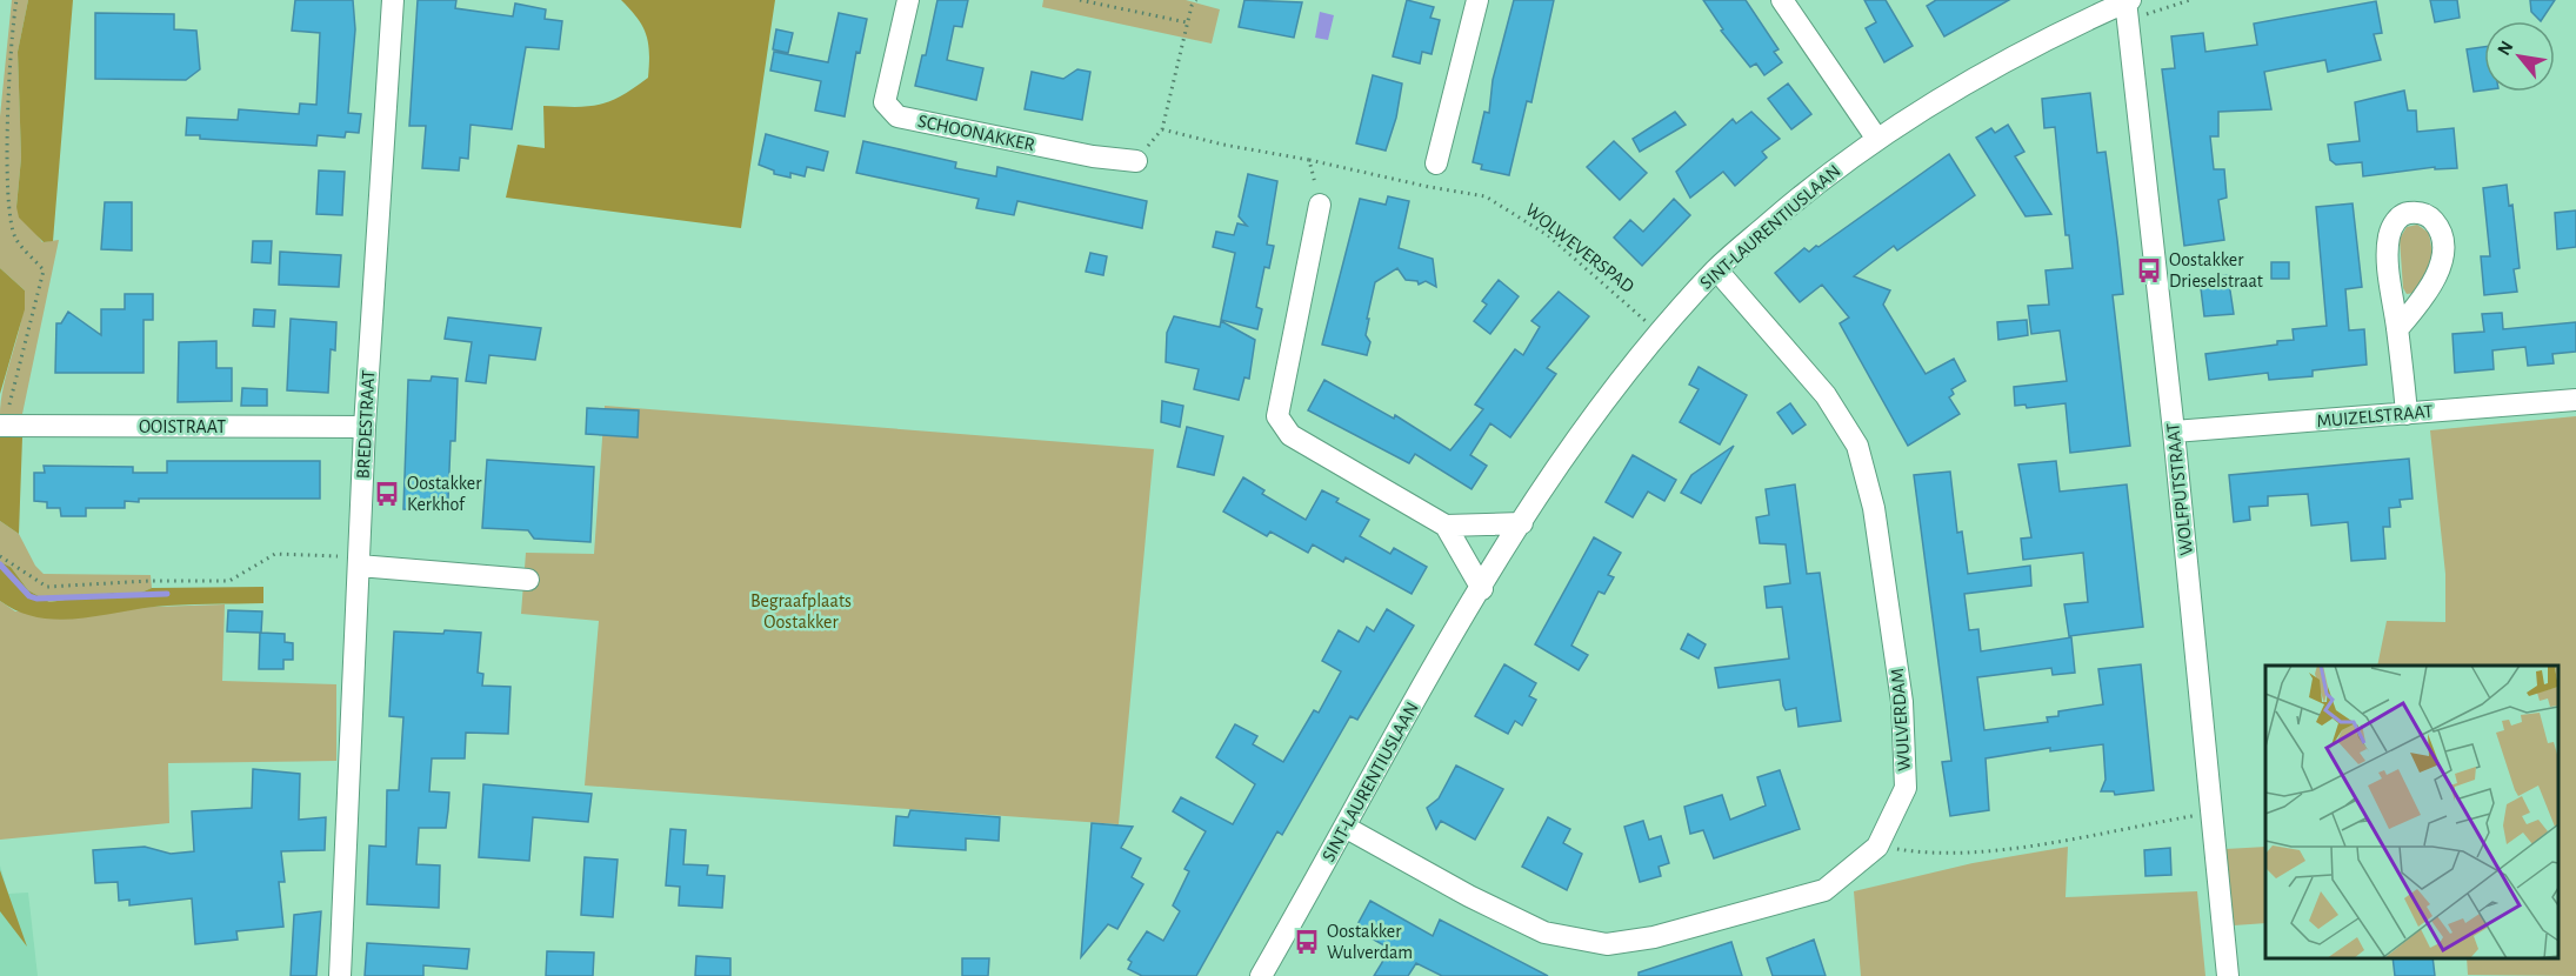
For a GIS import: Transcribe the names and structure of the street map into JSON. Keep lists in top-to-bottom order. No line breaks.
{"streets":{"street":["SCHOONAKKER","SINT-LAURENTIUSLAAN","MUIZELSTRAAT","BREDESTRAAT","OOISTRAAT","WOLFPUTSTRAAT","WULVERDAM"],"path":["WOLWEVERSPAD"]},"crossings":[["SINT-LAURENTIUSLAAN","WOLWEVERSPAD"],["SINT-LAURENTIUSLAAN","WOLFPUTSTRAAT"],["SINT-LAURENTIUSLAAN","WULVERDAM"],["MUIZELSTRAAT","WOLFPUTSTRAAT"],["BREDESTRAAT","OOISTRAAT"]],"parks":["Begraafplaats Oostakker"],"places":{"bus stop":["Oostakker Drieselstraat","Oostakker Kerkhof","Oostakker Wulverdam"]},"north":"top left"}
